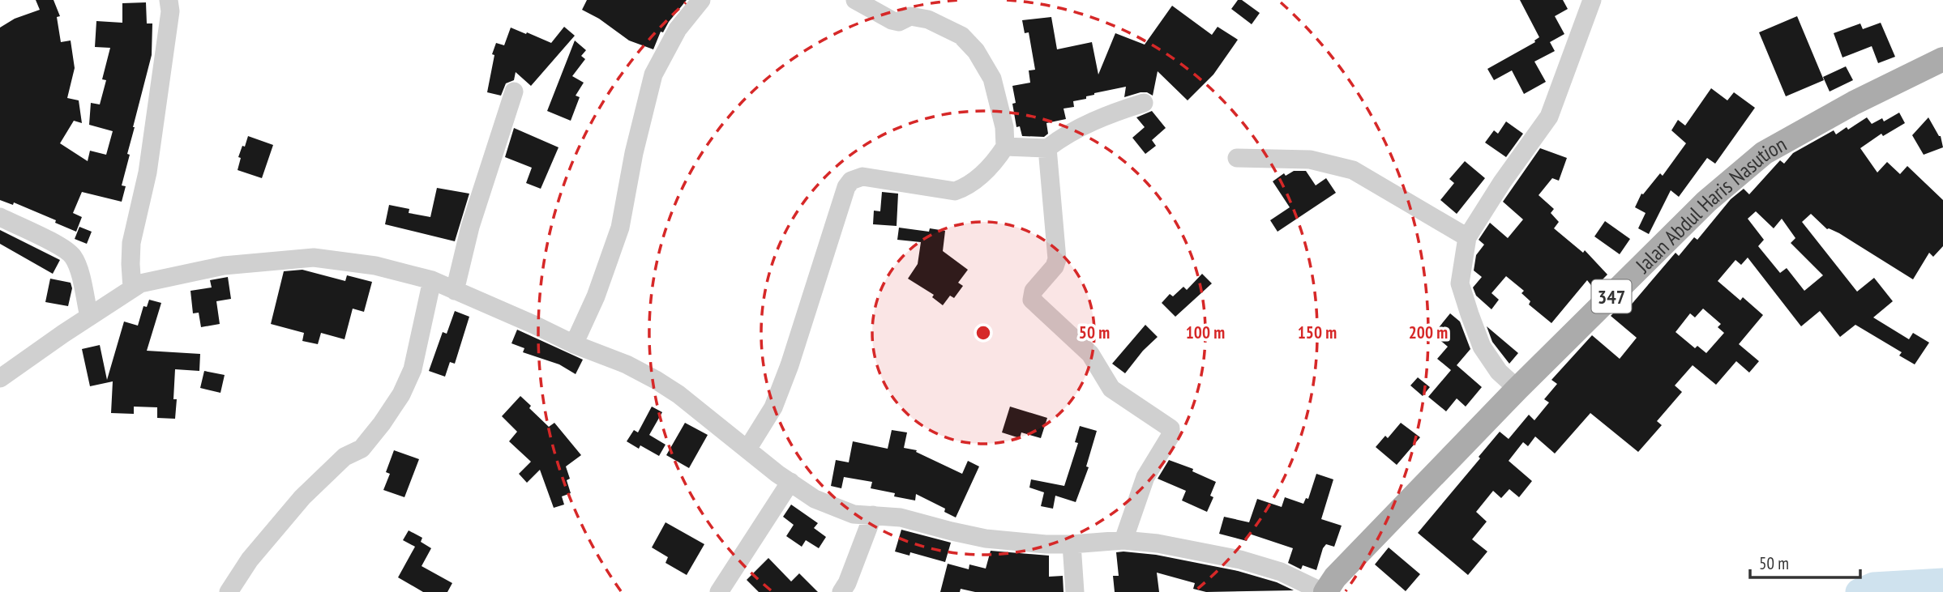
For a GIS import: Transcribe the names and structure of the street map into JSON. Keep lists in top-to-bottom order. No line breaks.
{"streets":{"main road":["Jalan Abdul Haris Nasution","347"]},"scale_bar":"50 m","rings":["50 m","100 m","150 m","200 m"]}
